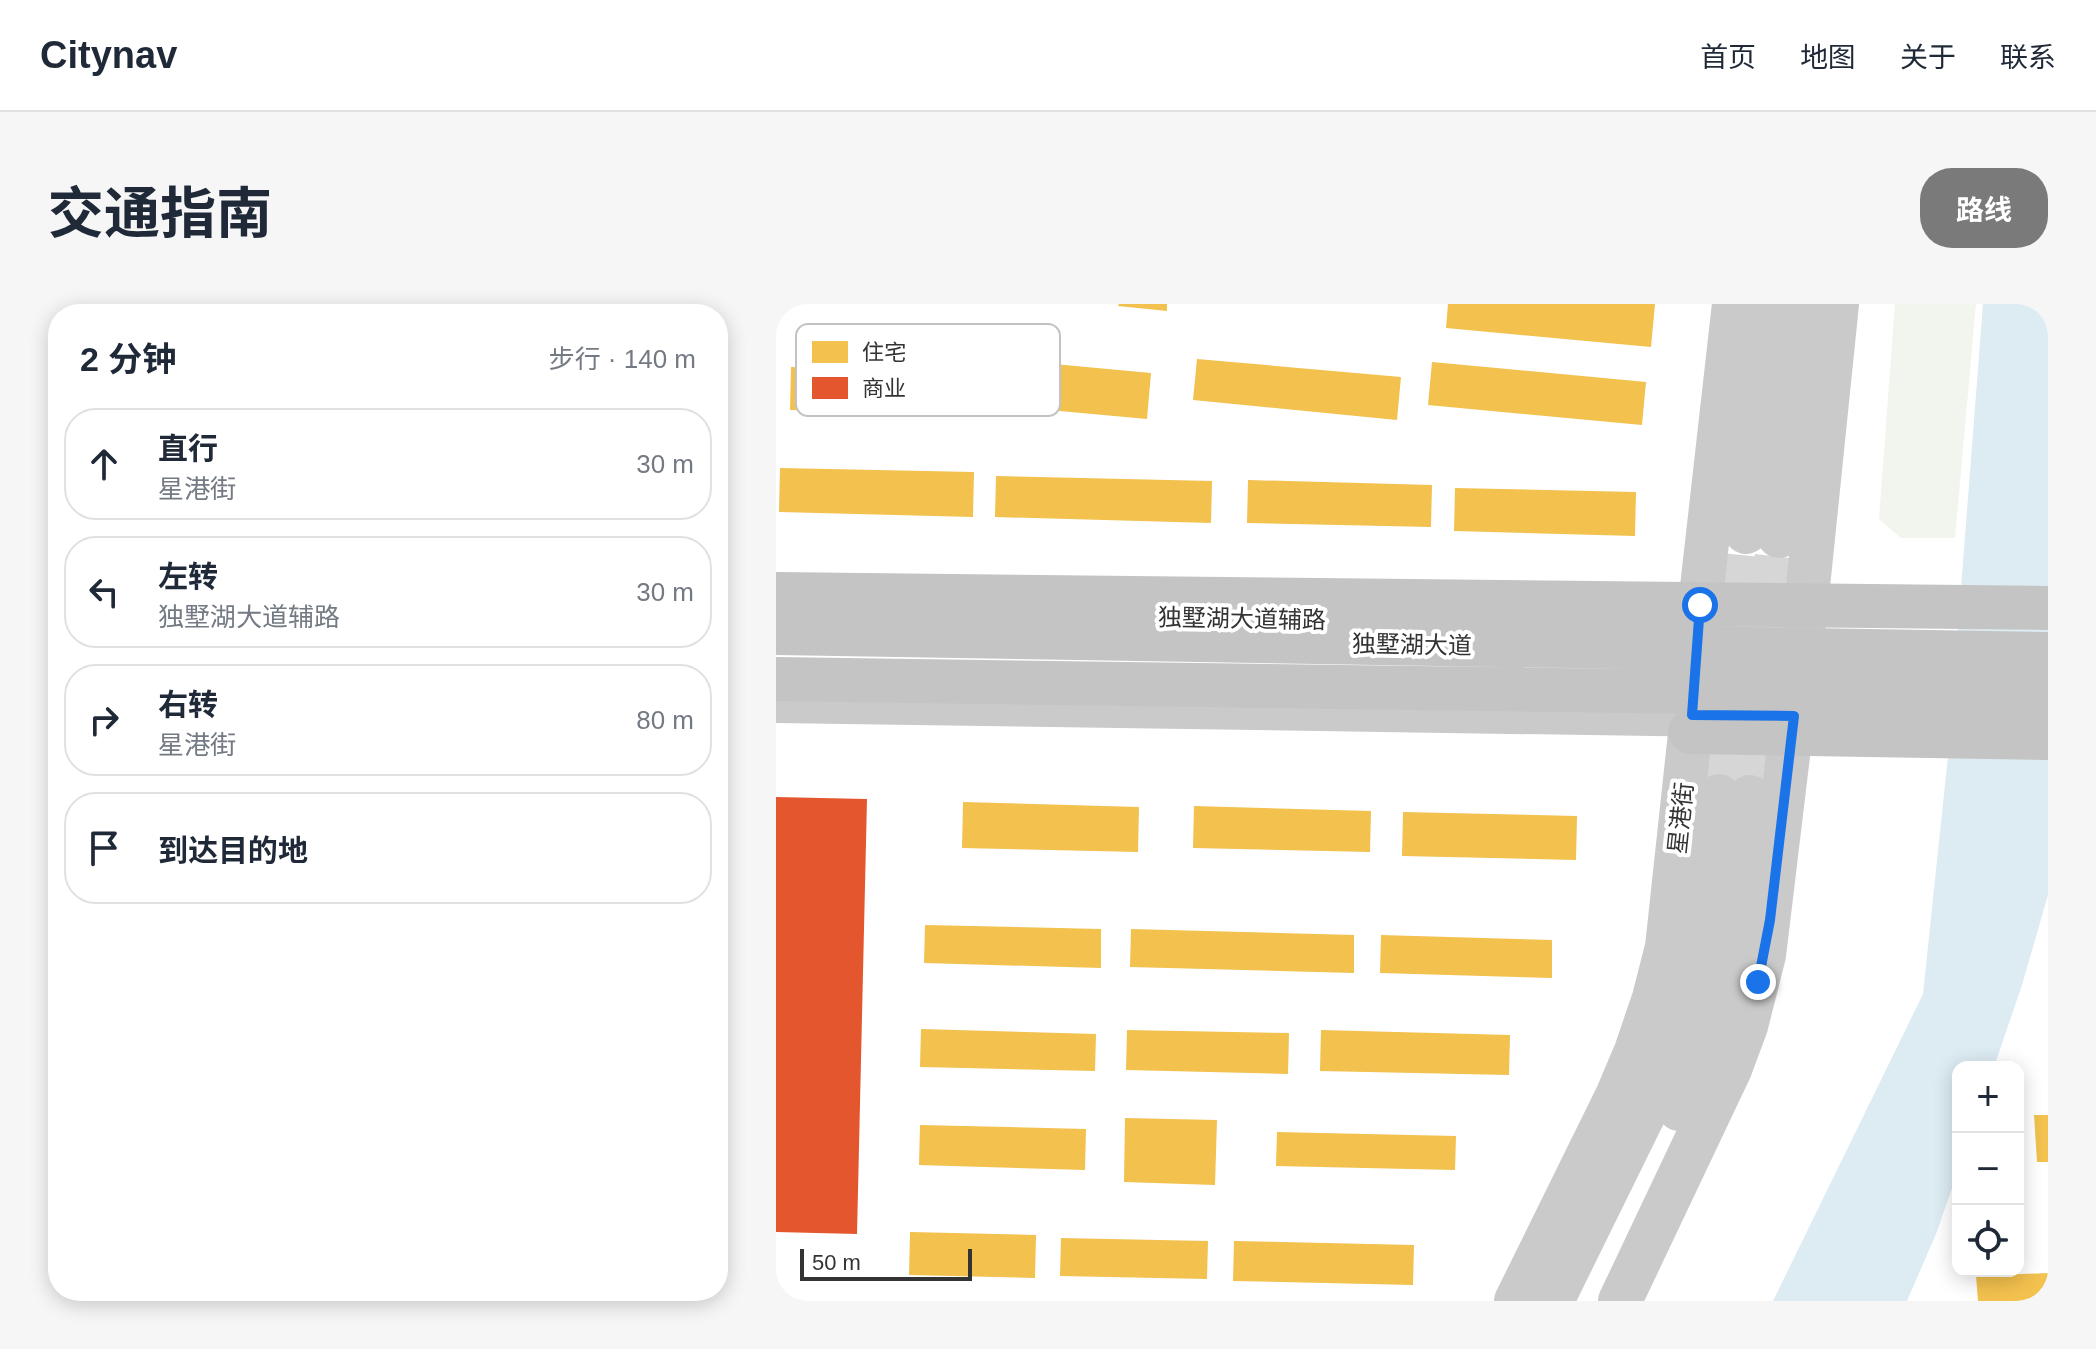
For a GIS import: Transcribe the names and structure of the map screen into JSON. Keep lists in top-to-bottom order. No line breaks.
{"streets":{"highway":["独墅湖大道"],"main road":["独墅湖大道辅路","星港街"]},"crossings":[["独墅湖大道辅路","星港街"]],"legend":["住宅","商业"],"scale_bar":"50 m","page":{"header":"Citynav","nav":["首页","地图","关于","联系"],"title":"交通指南","buttons":"路线","heading":["2 分钟","步行 · 140 m"],"list":[["直行","星港街","30 m"],["左转","独墅湖大道辅路","30 m"],["右转","星港街","80 m"],"到达目的地"],"map_buttons":["+","−"],"scale":"50 m"}}
